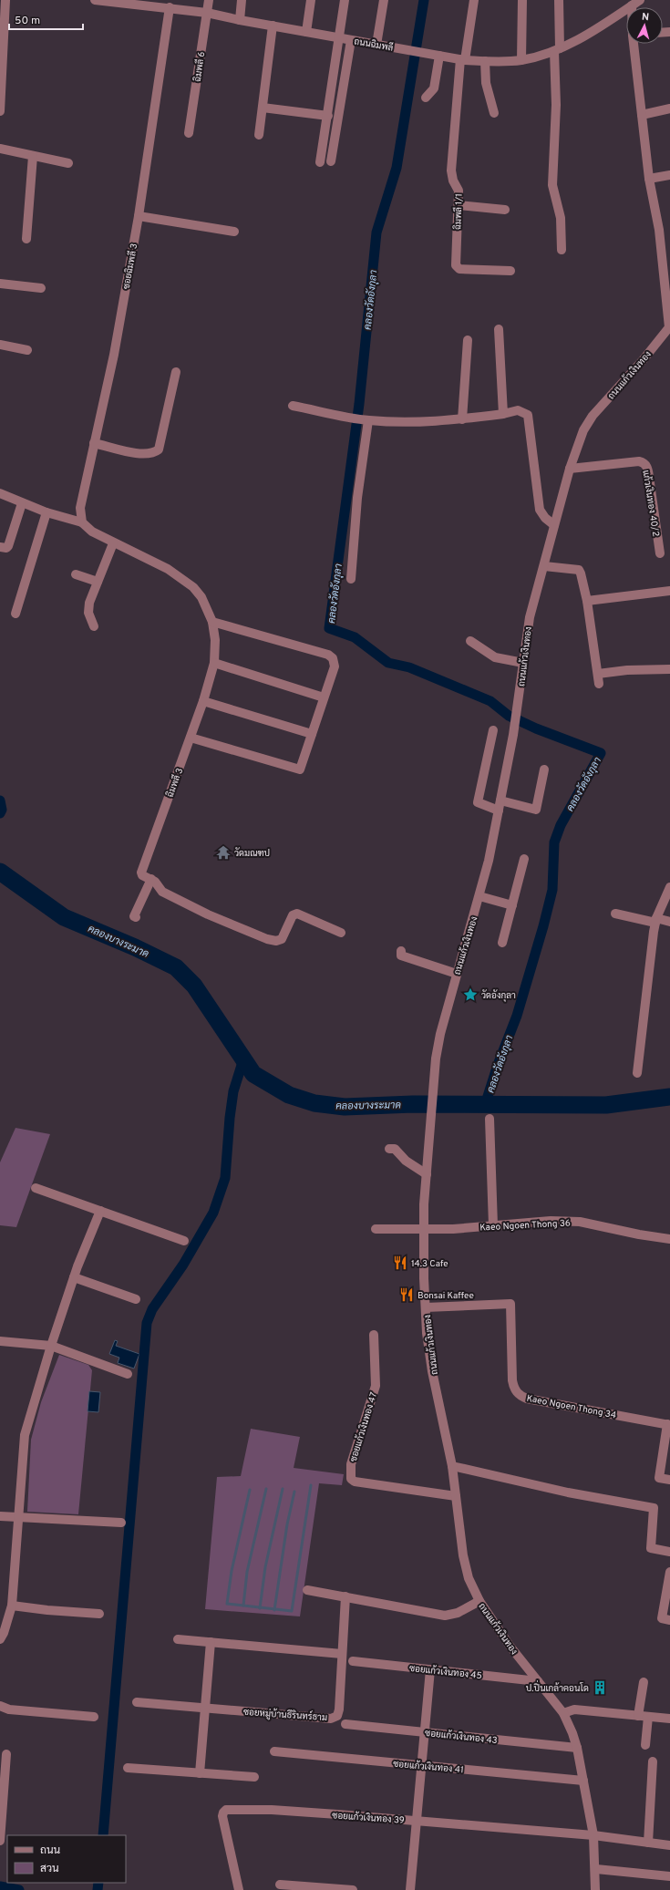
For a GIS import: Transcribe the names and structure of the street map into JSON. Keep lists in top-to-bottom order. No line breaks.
{"streets":{"street":["ถนนฉิมพลี","ฉิมพลี 6","ฉิมพลี 1/1","ซอยฉิมพลี 3","ถนนแก้วเงินทอง","แก้วเงินทอง 40/2","ฉิมพลี 3","Kaeo Ngoen Thong 36","Kaeo Ngoen Thong 34","ซอยแก้วเงินทอง 47","ซอยแก้วเงินทอง 45","ซอยหมู่บ้านธีรินทร์ธาม","ซอยแก้วเงินทอง 43","ซอยแก้วเงินทอง 41","ซอยแก้วเงินทอง 39"]},"crossings":[["ถนนฉิมพลี","ฉิมพลี 6"],["ถนนฉิมพลี","ฉิมพลี 1/1"],["ถนนฉิมพลี","ซอยฉิมพลี 3"],["ซอยฉิมพลี 3","ฉิมพลี 3"],["ถนนแก้วเงินทอง","แก้วเงินทอง 40/2"],["ถนนแก้วเงินทอง","Kaeo Ngoen Thong 36"],["ถนนแก้วเงินทอง","Kaeo Ngoen Thong 34"],["ถนนแก้วเงินทอง","ซอยแก้วเงินทอง 47"],["ถนนแก้วเงินทอง","ซอยแก้วเงินทอง 45"],["ถนนแก้วเงินทอง","ซอยแก้วเงินทอง 43"],["ถนนแก้วเงินทอง","ซอยแก้วเงินทอง 41"],["ถนนแก้วเงินทอง","ซอยแก้วเงินทอง 39"]],"water":["คลองวัดอังกุลา","คลองบางระมาด"],"places":{"temple":["วัดมณฑป"],"place":["วัดอังกุลา"],"restaurant":["14.3 Cafe","Bonsai Kaffee"],"building":["ป.ปิ่นเกล้าคอนโด"]},"legend":["ถนน","สวน"],"scale_bar":"50 m","north":"top"}
